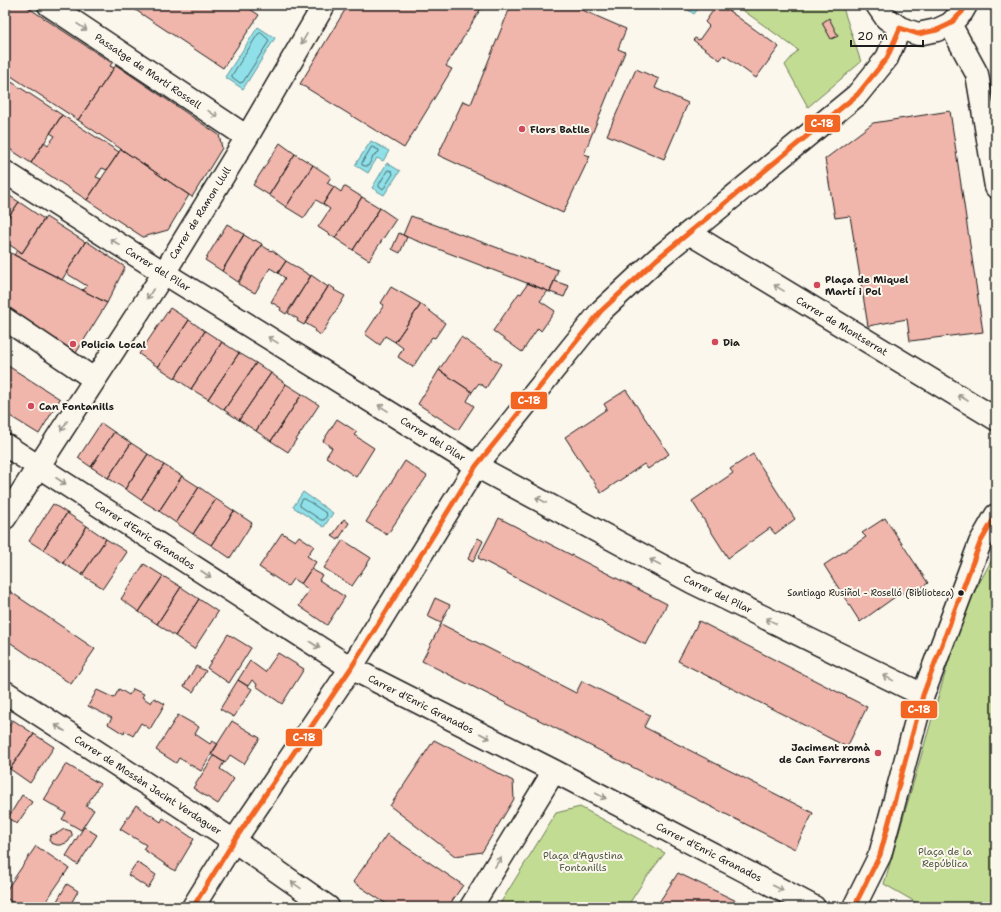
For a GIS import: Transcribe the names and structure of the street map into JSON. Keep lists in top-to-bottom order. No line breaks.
{"streets":{"street":["Passatge de Martí Rossell","Carrer de Ramon Llull","Carrer del Pilar","Carrer de Montserrat","Carrer d'Enric Granados","Carrer de Mossèn Jacint Verdaguer"]},"crossings":[["Passatge de Martí Rossell","Carrer de Ramon Llull"],["Carrer de Ramon Llull","Carrer del Pilar"],["Carrer de Ramon Llull","Carrer d'Enric Granados"]],"one_way":["Passatge de Martí Rossell","Carrer de Ramon Llull","Carrer del Pilar","Carrer de Montserrat","Carrer d'Enric Granados","Carrer de Mossèn Jacint Verdaguer"],"parks":["Plaça de la República","Plaça d'Agustina Fontanills"],"places":["Flors Batlle","Plaça de Miquel Martí i Pol","Dia","Policia Local","Can Fontanills","Santiago Rusiñol - Roselló (Biblioteca)","Jaciment romà de Can Farrerons"],"lines":["transit line C-18"],"scale_bar":"20 m"}
